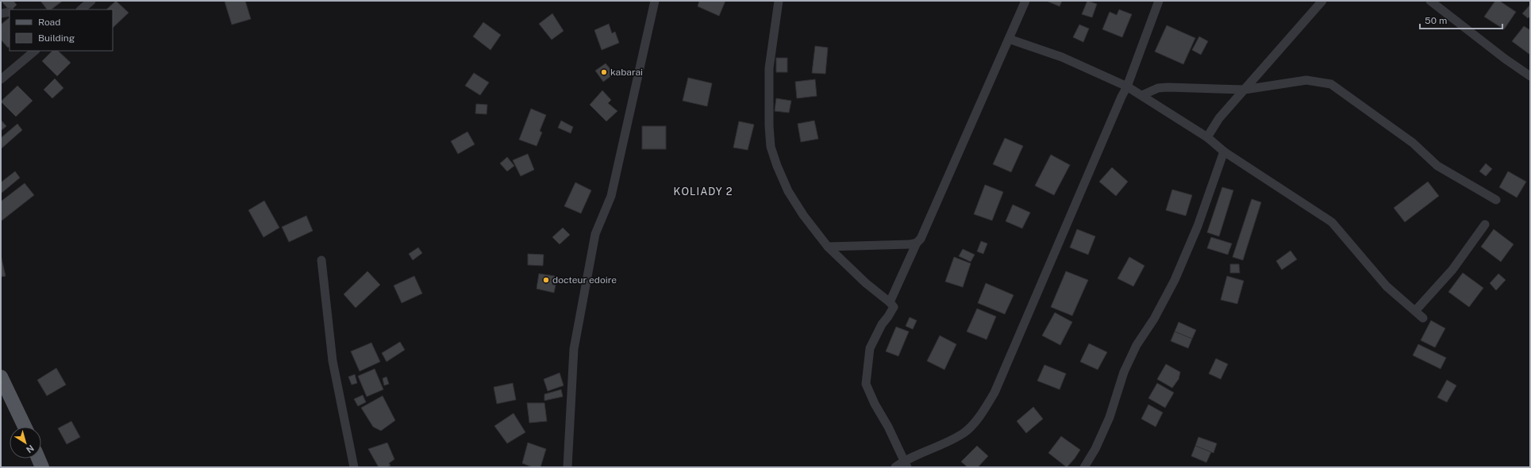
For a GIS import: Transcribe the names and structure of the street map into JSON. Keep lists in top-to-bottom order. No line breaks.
{"districts":["KOLIADY 2"],"places":["kabarai","docteur edoire"],"legend":["Road","Building"],"scale_bar":"50 m","north":"bottom right"}
